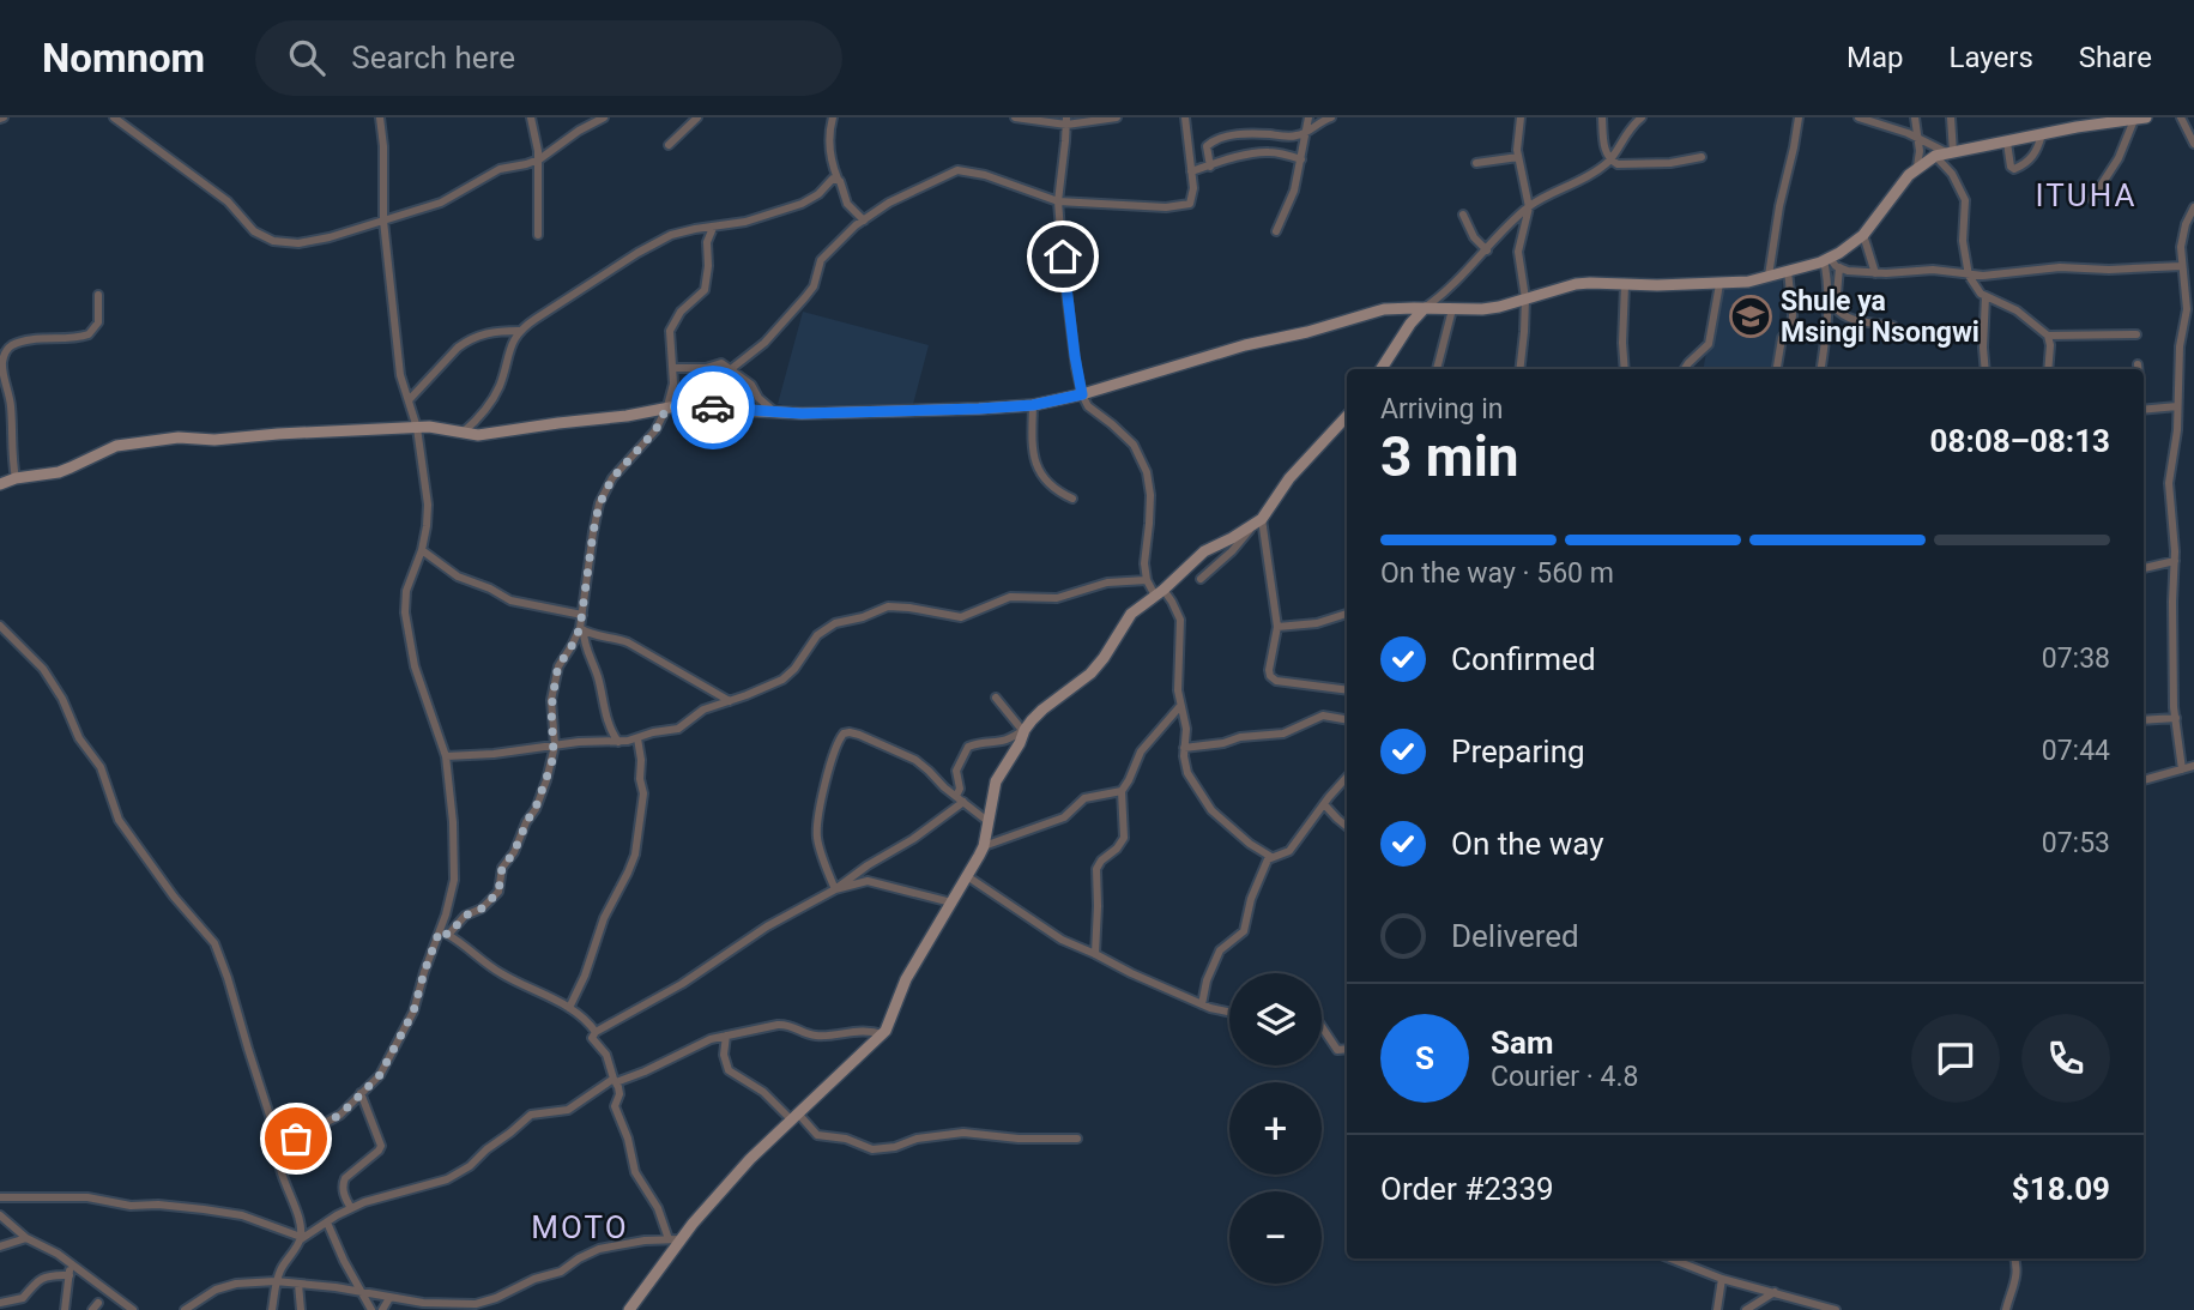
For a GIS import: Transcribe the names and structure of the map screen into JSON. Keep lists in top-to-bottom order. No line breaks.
{"districts":["ITUHA","MOTO"],"places":{"school or university":["Shule ya Msingi Nsongwi"]},"page":{"header":"Nomnom","search":"Search here","nav":["Map","Layers","Share"],"heading":["3 min","Arriving in","08:08–08:13"],"panel":["Sam","Courier · 4.8","Order #2339","$18.09"],"bar":"On the way · 560 m","list":[["Confirmed","07:38"],["Preparing","07:44"],["On the way","07:53"],"Delivered"],"map_buttons":["+","−"],"round":"S"}}
